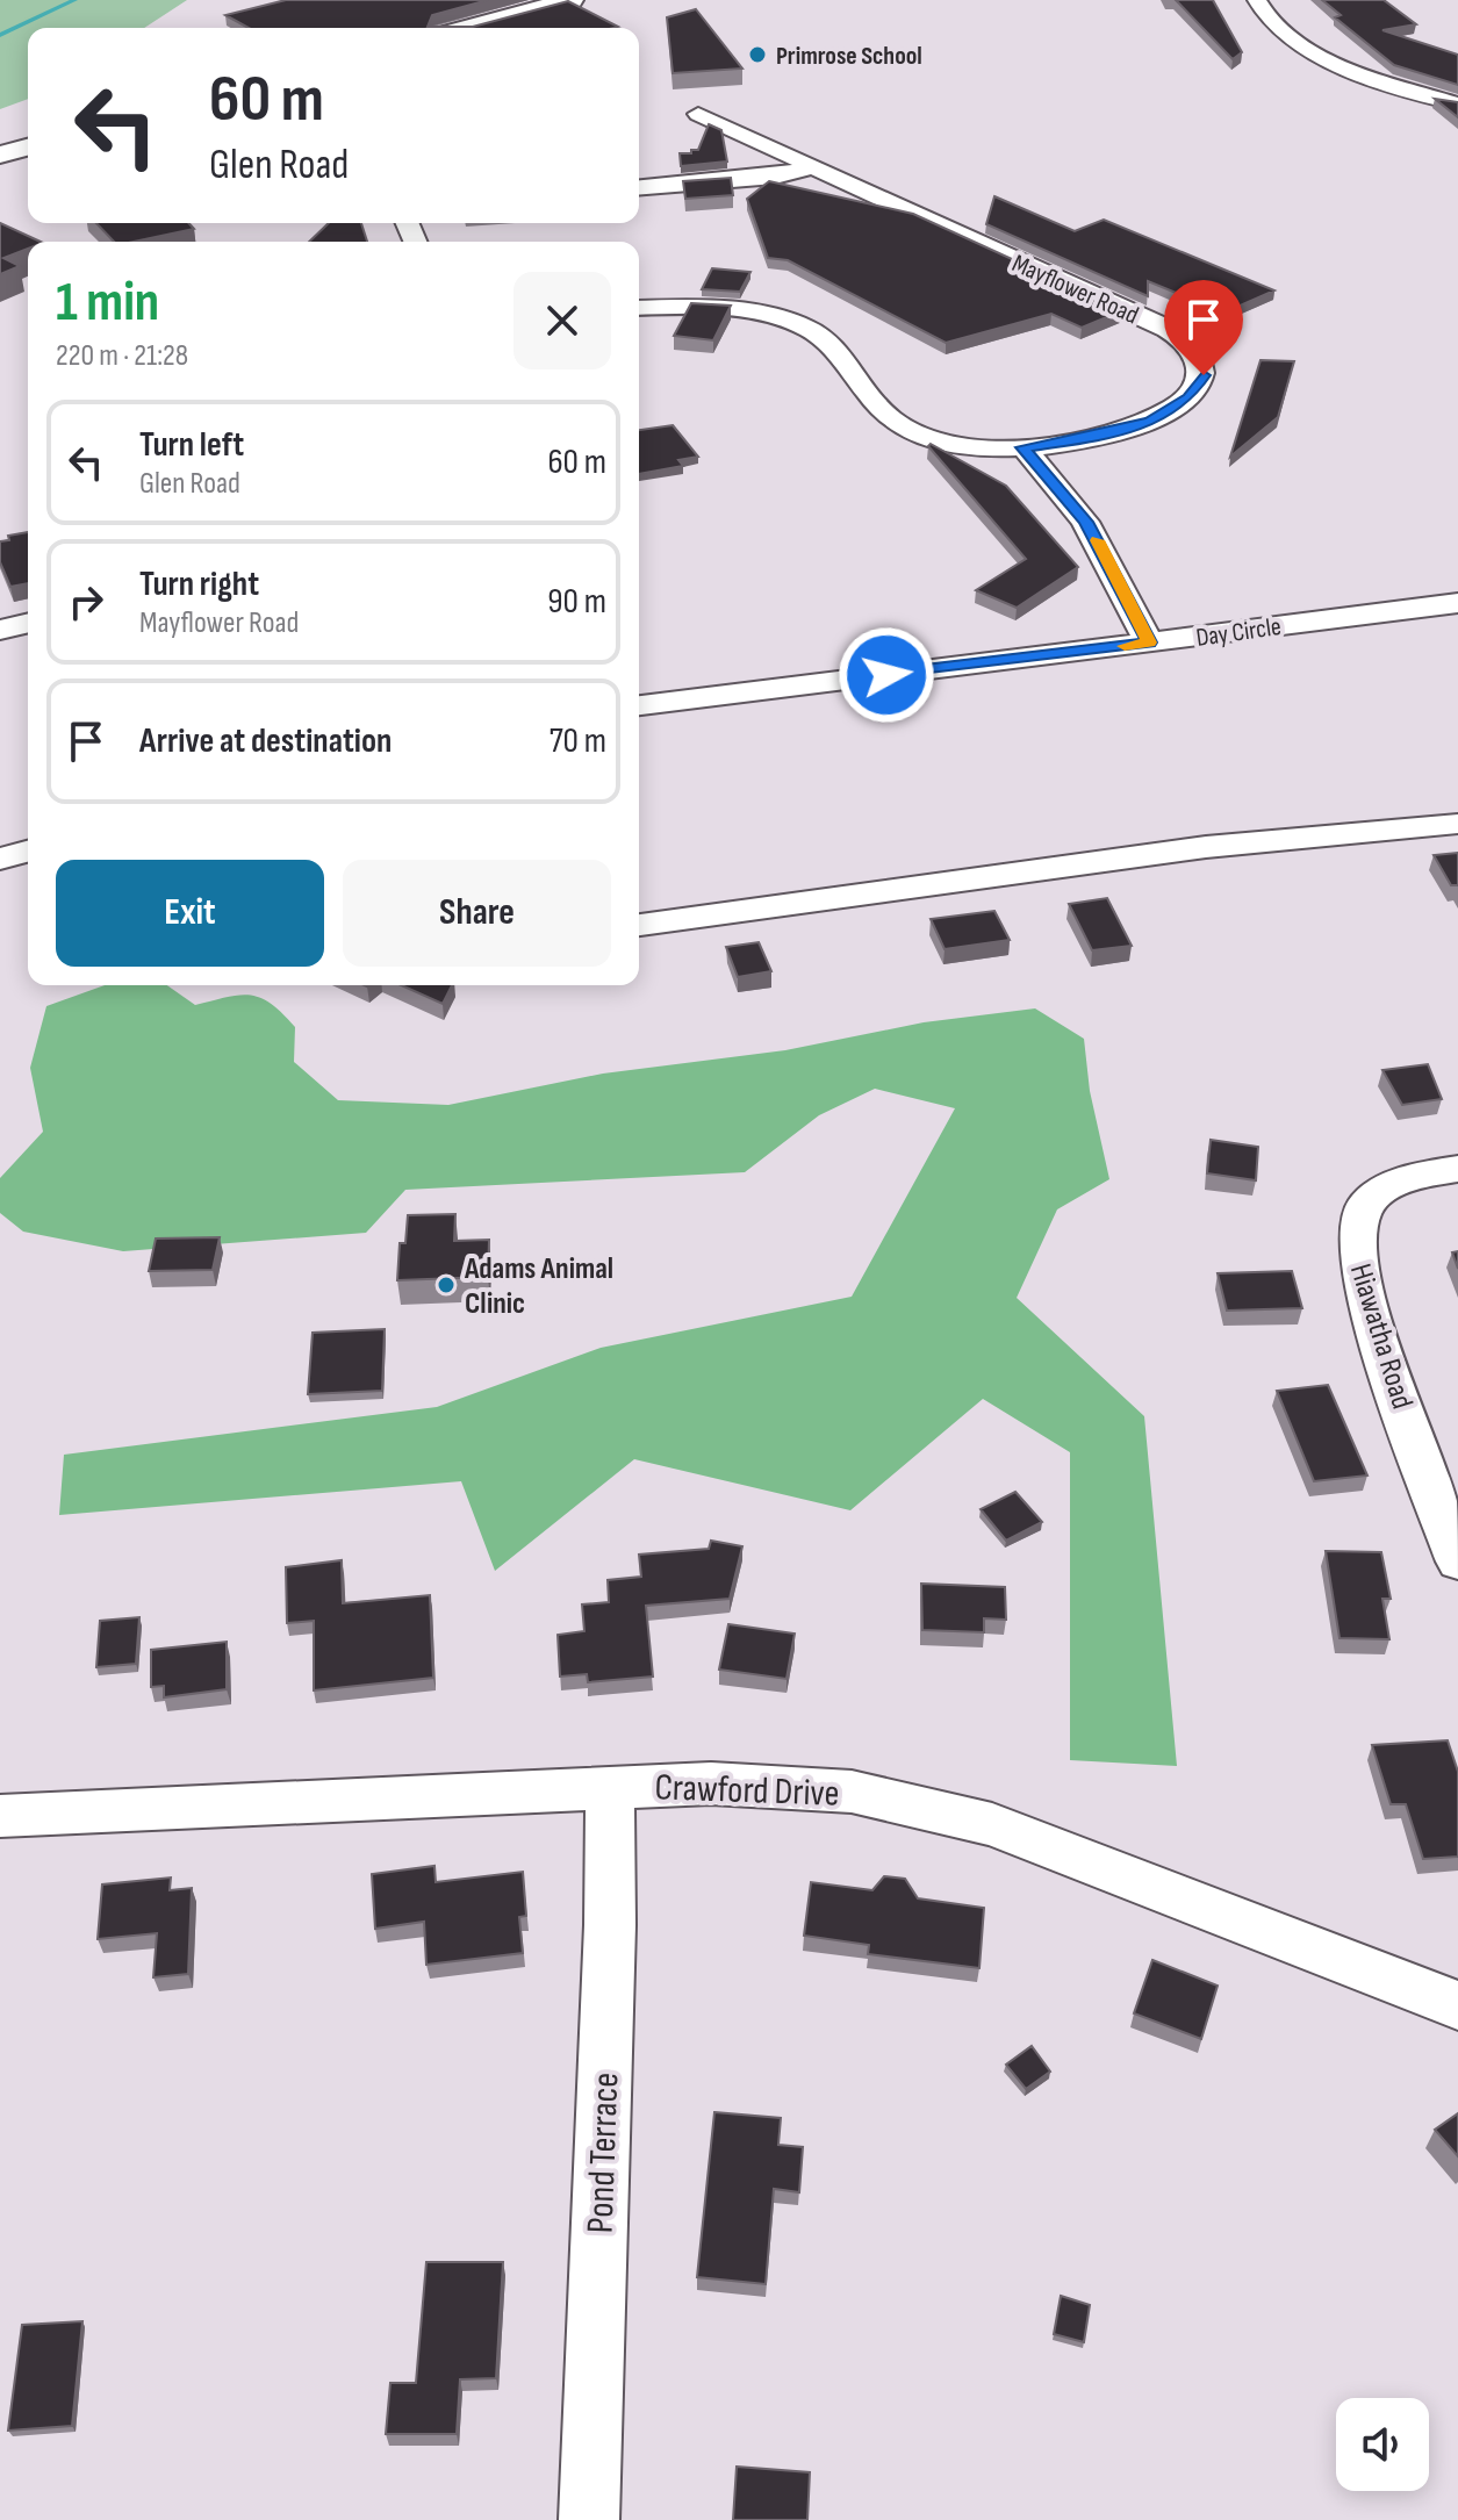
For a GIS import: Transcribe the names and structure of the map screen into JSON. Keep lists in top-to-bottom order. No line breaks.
{"streets":{"street":["Mayflower Road","Day Circle","Hiawatha Road","Crawford Drive","Pond Terrace"]},"crossings":[["Crawford Drive","Pond Terrace"]],"places":["Primrose School","Adams Animal Clinic"],"page":{"turn":["60 m","Glen Road"],"heading":["1 min","220 m · 21:28"],"list":[{"name":"Turn left","note":"Glen Road","value":"60 m"},{"name":"Turn right","note":"Mayflower Road","value":"90 m"},{"name":"Arrive at destination","value":"70 m"}],"buttons":["Exit","Share"]}}
